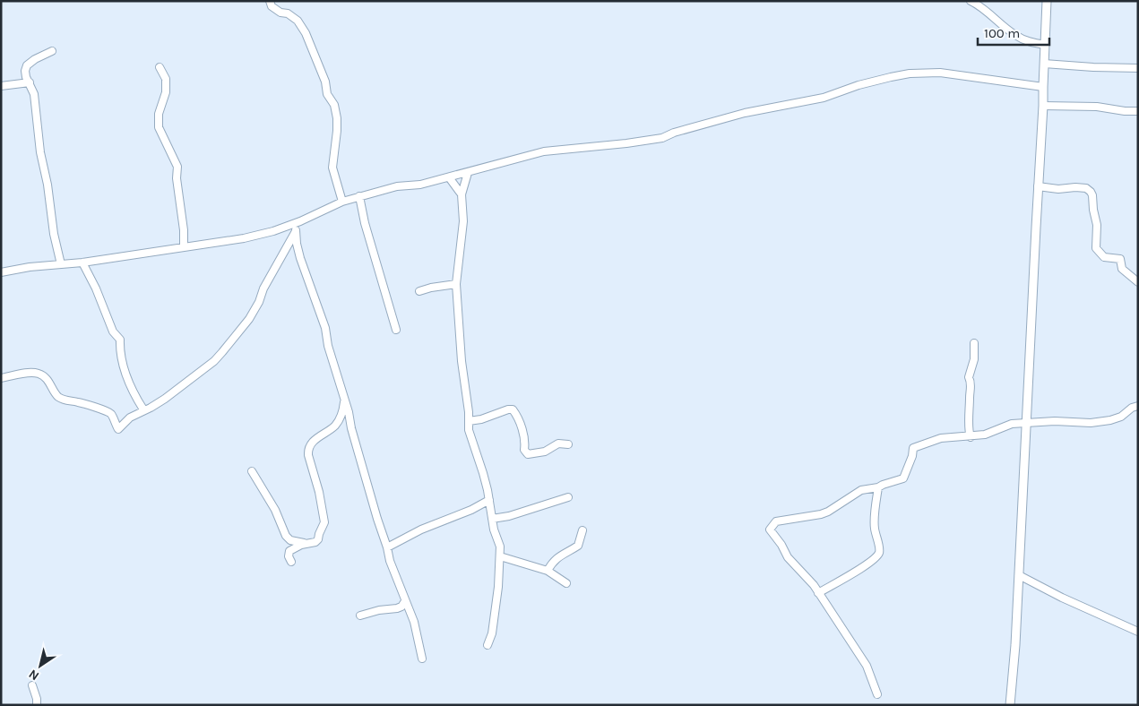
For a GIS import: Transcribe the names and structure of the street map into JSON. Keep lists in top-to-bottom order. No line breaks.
{"scale_bar":"100 m","north":"bottom left"}
